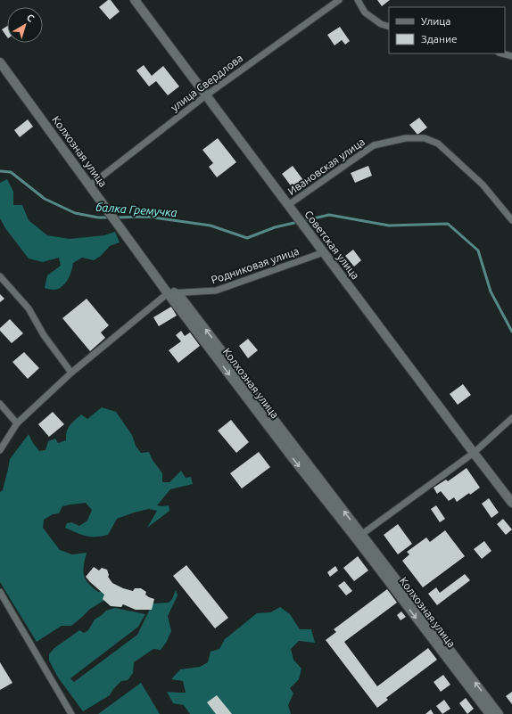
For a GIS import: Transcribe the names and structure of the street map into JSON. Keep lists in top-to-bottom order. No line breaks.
{"streets":{"street":["улица Свердлова","Колхозная улица","Ивановская улица","Советская улица","Родниковая улица"]},"crossings":[["улица Свердлова","Колхозная улица"],["улица Свердлова","Советская улица"],["Колхозная улица","Родниковая улица"],["Ивановская улица","Советская улица"],["Советская улица","Родниковая улица"]],"water":["балка Гремучка"],"legend":["Улица","Здание"],"north":"top right"}
